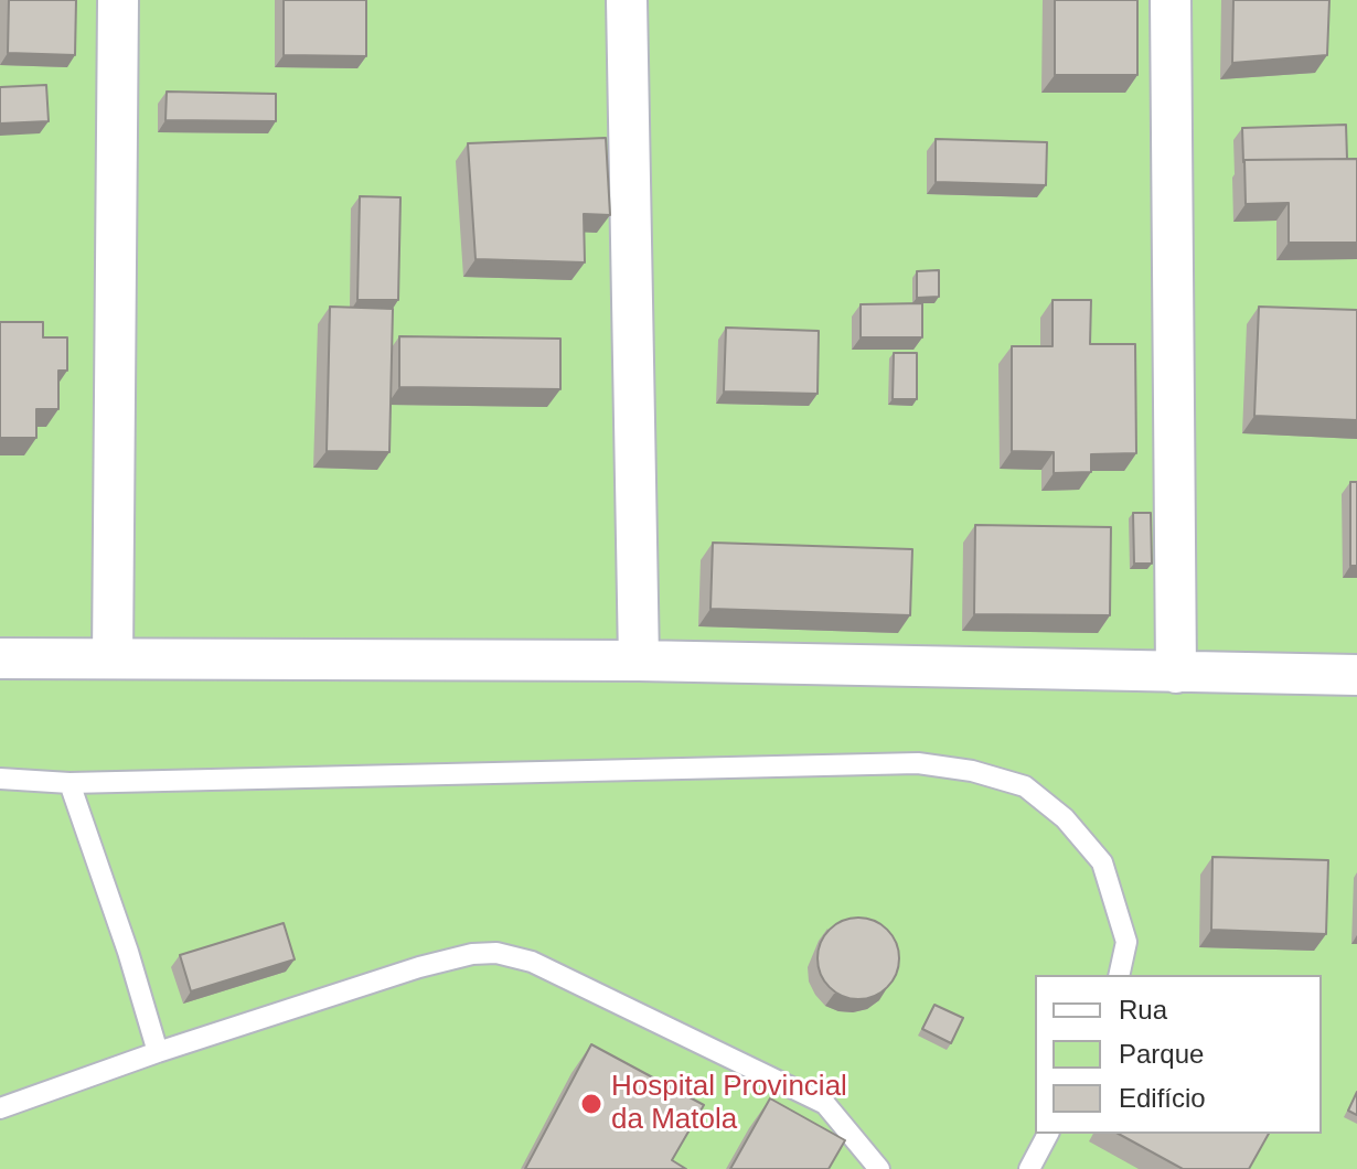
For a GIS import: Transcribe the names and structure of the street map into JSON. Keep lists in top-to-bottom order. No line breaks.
{"places":["Hospital Provincial da Matola"],"legend":["Rua","Parque","Edifício"]}
